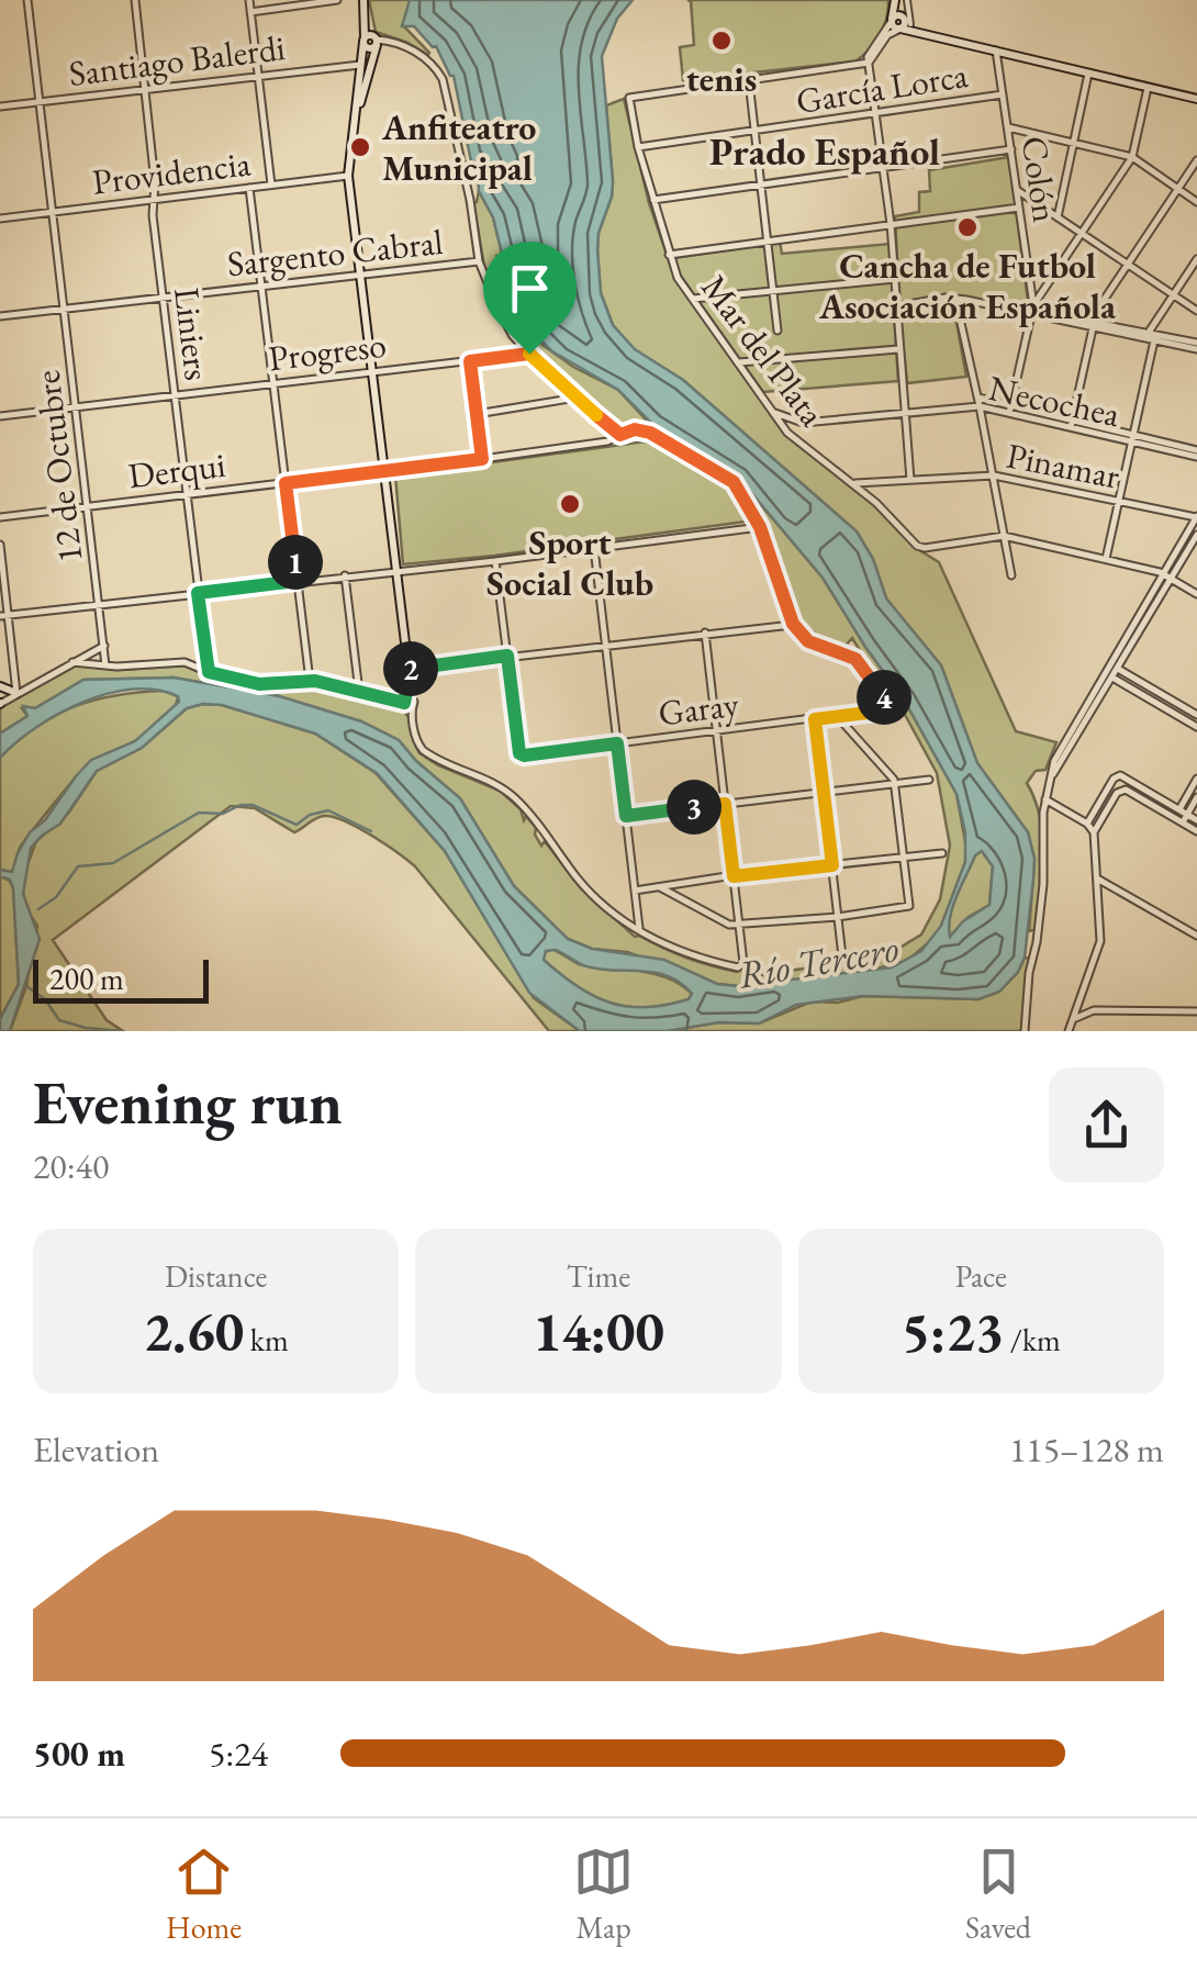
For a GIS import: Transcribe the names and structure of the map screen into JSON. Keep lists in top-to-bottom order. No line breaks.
{"streets":{"street":["Santiago Balerdi","García Lorca","Providencia","Colón","Sargento Cabral","Liniers","Mar del Plata","Progreso","Necochea","Pinamar","12 de Octubre","Derqui","Garay"]},"crossings":[["Santiago Balerdi","Liniers"],["Santiago Balerdi","12 de Octubre"],["García Lorca","Colón"],["García Lorca","Mar del Plata"],["Providencia","Liniers"],["Providencia","12 de Octubre"],["Sargento Cabral","Liniers"],["Sargento Cabral","12 de Octubre"],["Liniers","Progreso"],["Liniers","Derqui"],["Mar del Plata","Necochea"],["Mar del Plata","Pinamar"],["Progreso","12 de Octubre"],["12 de Octubre","Derqui"]],"districts":["Prado Español"],"water":["Río Tercero"],"places":["tenis","Anfiteatro Municipal","Cancha de Futbol Asociación Española","Sport Social Club"],"scale_bar":"200 m","page":{"pins":["1","2","4","3"],"scale":"200 m","heading":["Evening run","20:40"],"stats":[["Distance","2.60 km"],["Time","14:00"],["Pace","5:23 /km"]],"chart":["Elevation","115–128 m"],"list":[{"name":"500 m","note":"5:24"}],"tabs":["Home","Map","Saved"]}}
